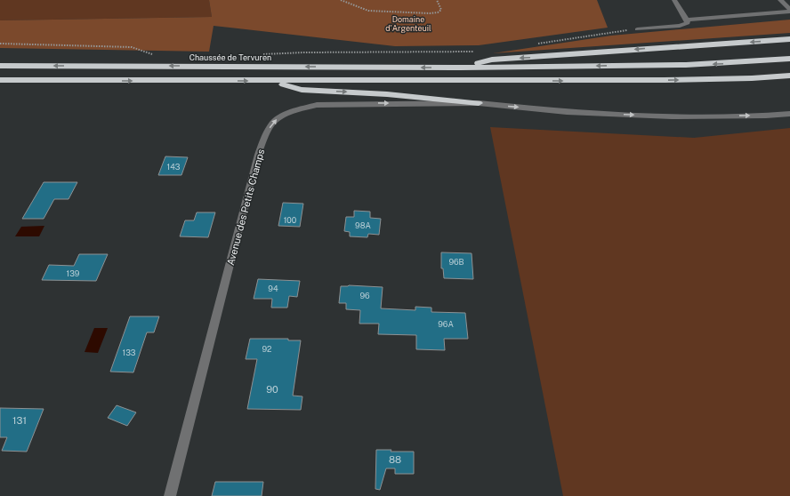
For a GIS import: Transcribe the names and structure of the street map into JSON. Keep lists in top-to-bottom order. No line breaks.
{"streets":{"highway":["Chaussée de Tervuren"],"street":["Avenue des Petits Champs"]},"one_way":["Avenue des Petits Champs"],"parks":["Domaine d'Argenteuil"],"house_numbers":["143","100","98A","96B","139","94","96","96A","92","133","90","131","88"]}
